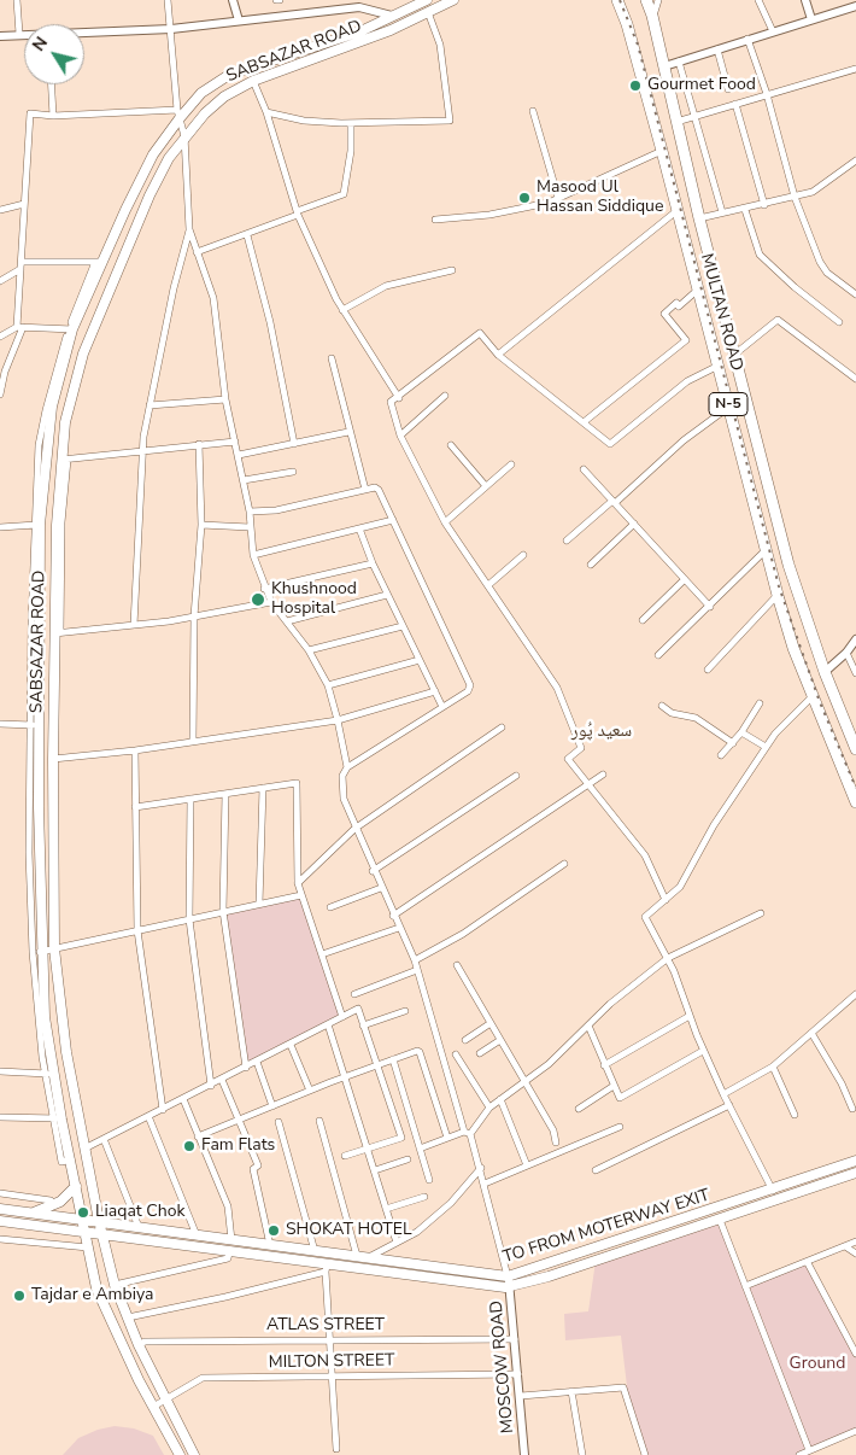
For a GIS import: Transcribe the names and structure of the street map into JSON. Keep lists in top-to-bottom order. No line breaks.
{"streets":{"main road":["SABSAZAR ROAD","MULTAN ROAD","N-5","TO FROM MOTERWAY EXIT"],"street":["ATLAS STREET","MILTON STREET","MOSCOW ROAD"]},"crossings":[["SABSAZAR ROAD","TO FROM MOTERWAY EXIT"],["SABSAZAR ROAD","ATLAS STREET"],["SABSAZAR ROAD","MILTON STREET"],["TO FROM MOTERWAY EXIT","MOSCOW ROAD"],["ATLAS STREET","MOSCOW ROAD"],["MILTON STREET","MOSCOW ROAD"]],"districts":["سعید پُور"],"parks":["Ground"],"places":["Gourmet Food","Masood Ul Hassan Siddique","Khushnood Hospital","Fam Flats","Liaqat Chok","SHOKAT HOTEL","Tajdar e Ambiya"],"north":"top left"}
